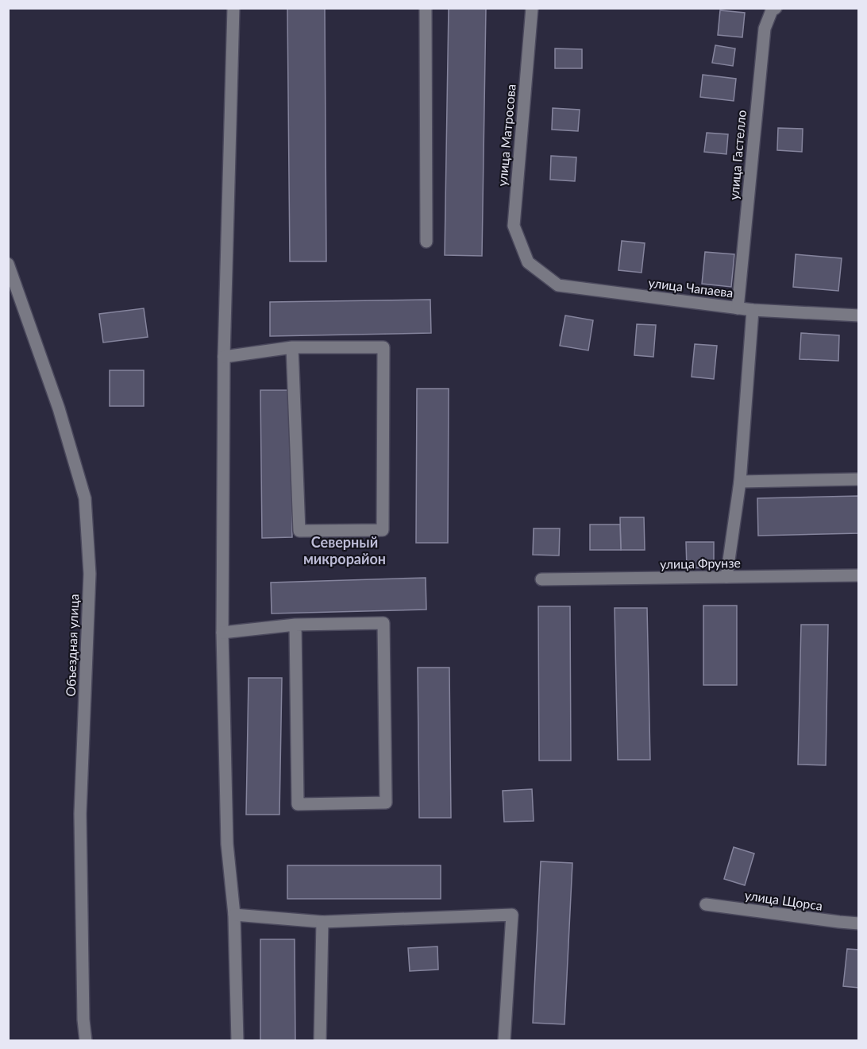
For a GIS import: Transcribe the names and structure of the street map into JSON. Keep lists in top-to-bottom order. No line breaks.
{"streets":{"street":["улица Матросова","улица Гастелло","улица Чапаева","улица Фрунзе","Объездная улица","улица Щорса"]},"crossings":[["улица Матросова","улица Чапаева"],["улица Гастелло","улица Чапаева"]],"districts":["Северный микрорайон"]}
